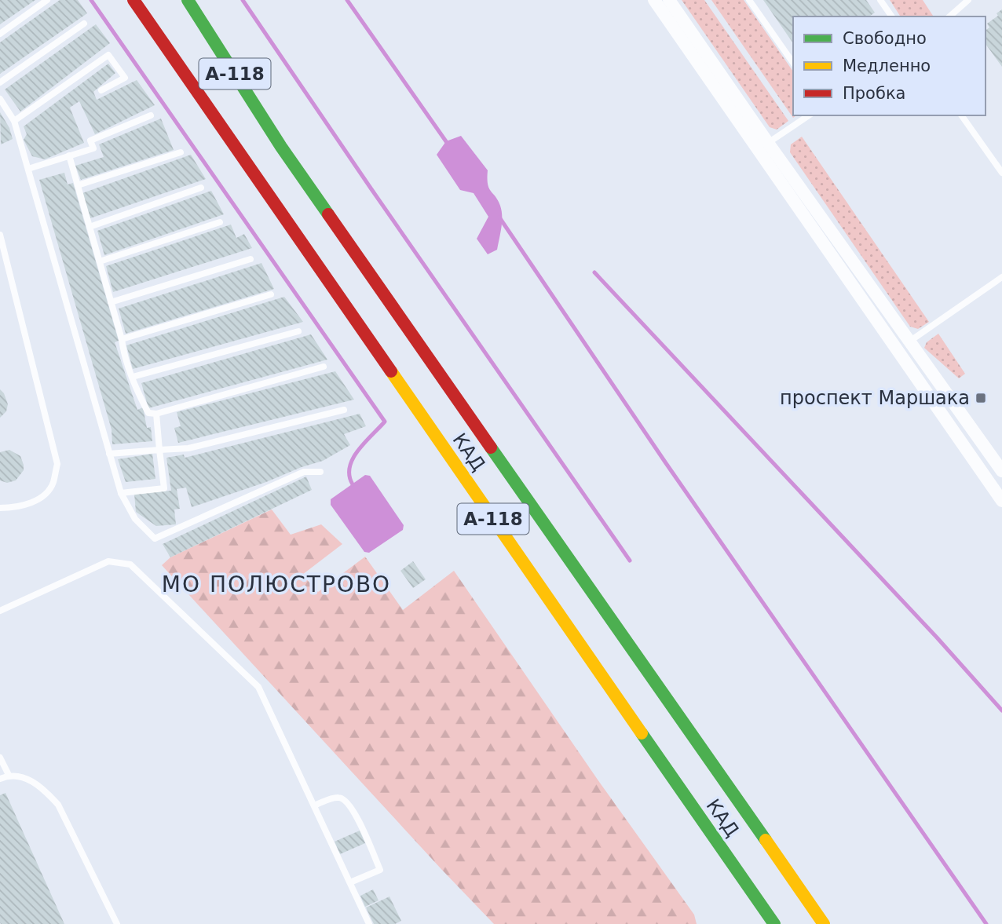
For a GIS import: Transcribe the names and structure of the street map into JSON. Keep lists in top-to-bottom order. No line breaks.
{"streets":{"highway":["А-118","КАД"]},"districts":["МО ПОЛЮСТРОВО"],"places":{"transit":["проспект Маршака"]},"legend":["Свободно","Медленно","Пробка"]}
